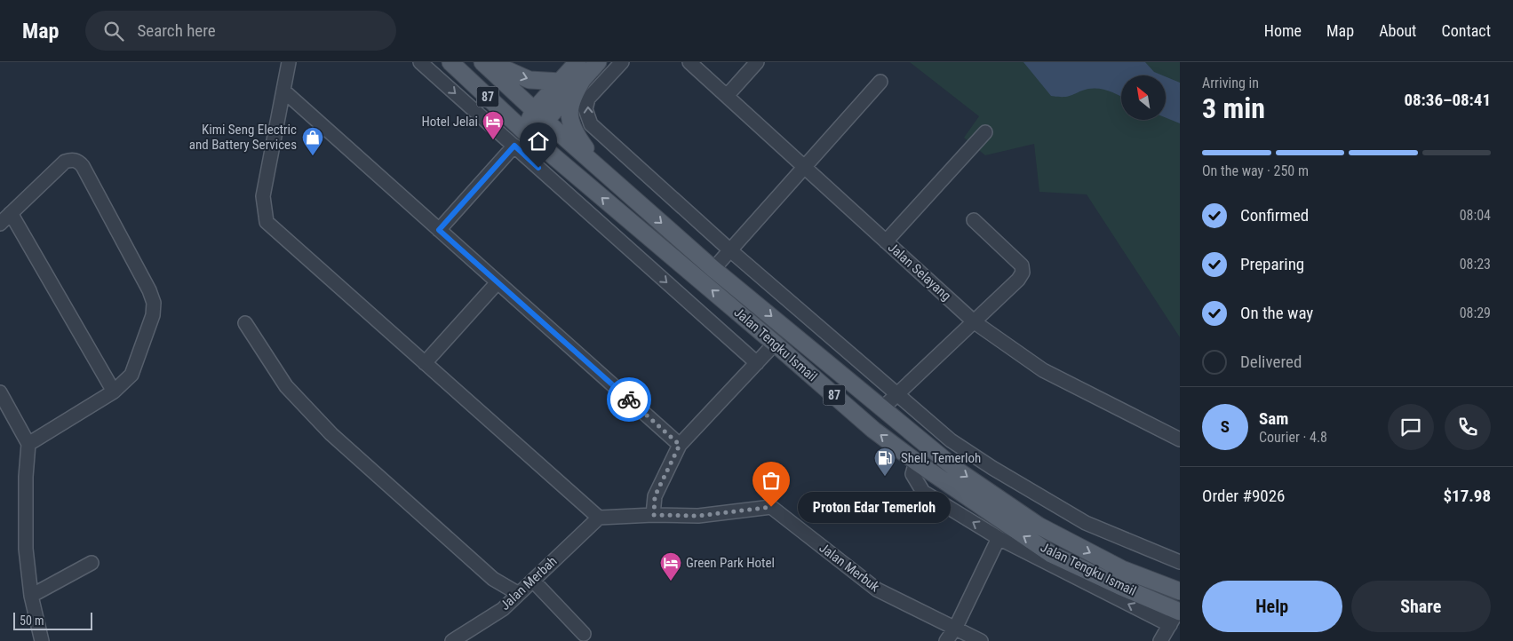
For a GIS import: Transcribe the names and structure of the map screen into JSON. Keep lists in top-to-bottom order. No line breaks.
{"streets":{"main road":["87","Jalan Tengku Ismail"],"street":["Jalan Selayang","Jalan Merbuk","Jalan Merbah"]},"places":{"hotel":["Hotel Jelai","Green Park Hotel"],"shop":["Kimi Seng Electric and Battery Services"],"fuel station":["Shell, Temerloh"],"other":["Proton Edar Temerloh"]},"scale_bar":"50 m","north":"top left","page":{"header":"Map","search":"Search here","nav":["Home","Map","About","Contact"],"heading":["3 min","Arriving in","08:36–08:41"],"panel":["Sam","Courier · 4.8","Order #9026","$17.98"],"bar":"On the way · 250 m","list":[["Confirmed","08:04"],["Preparing","08:23"],["On the way","08:29"],"Delivered"],"round":"S","bubble":"Proton Edar Temerloh","buttons":["Help","Share"],"scale":"50 m"}}
